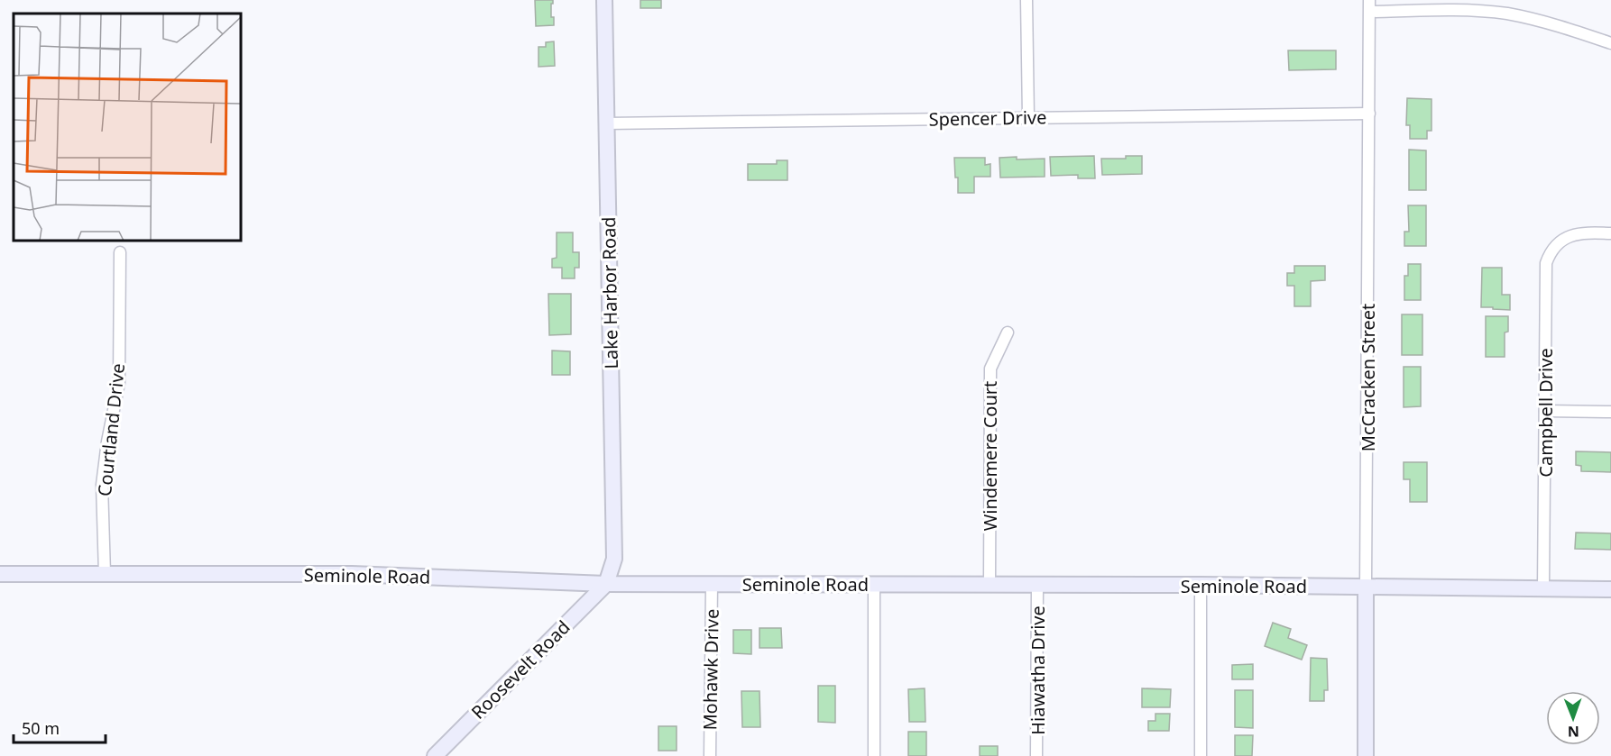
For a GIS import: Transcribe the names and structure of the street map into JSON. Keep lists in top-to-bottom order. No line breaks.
{"streets":{"street":["Spencer Drive","Lake Harbor Road","McCracken Street","Campbell Drive","Courtland Drive","Windemere Court","Seminole Road","Roosevelt Road","Mohawk Drive","Hiawatha Drive"]},"crossings":[["Spencer Drive","Lake Harbor Road"],["Spencer Drive","McCracken Street"],["Lake Harbor Road","Seminole Road"],["Lake Harbor Road","Roosevelt Road"],["McCracken Street","Seminole Road"],["Campbell Drive","Seminole Road"],["Courtland Drive","Seminole Road"],["Windemere Court","Seminole Road"],["Seminole Road","Roosevelt Road"],["Seminole Road","Mohawk Drive"],["Seminole Road","Hiawatha Drive"]],"scale_bar":"50 m","north":"bottom"}
